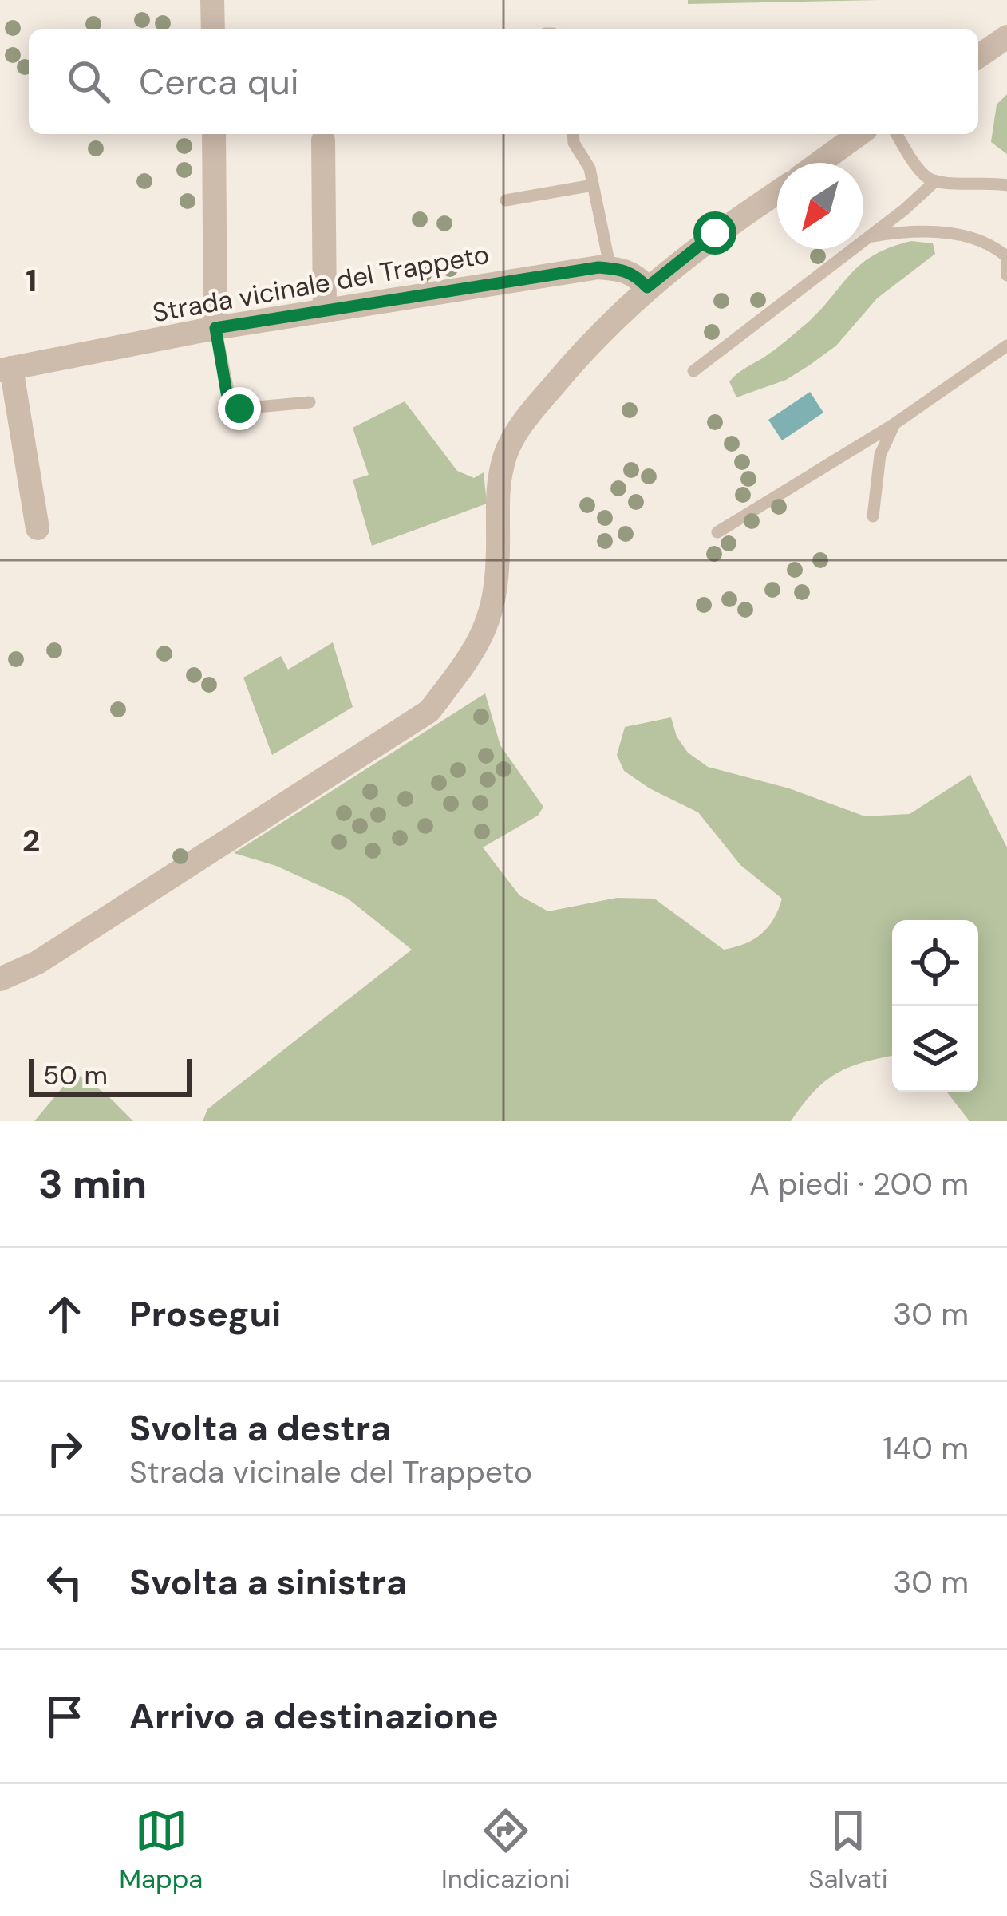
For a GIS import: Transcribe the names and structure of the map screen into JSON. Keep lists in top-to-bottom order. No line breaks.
{"streets":{"street":["Strada vicinale del Trappeto"]},"scale_bar":"50 m","north":"bottom left","page":{"search":"Cerca qui","scale":"50 m","heading":["3 min","A piedi · 200 m"],"list":[["Prosegui","30 m"],["Svolta a destra","Strada vicinale del Trappeto","140 m"],["Svolta a sinistra","30 m"],"Arrivo a destinazione"],"nav":["Mappa","Indicazioni","Salvati"]},"grid":{"rows":["1","2"]}}
